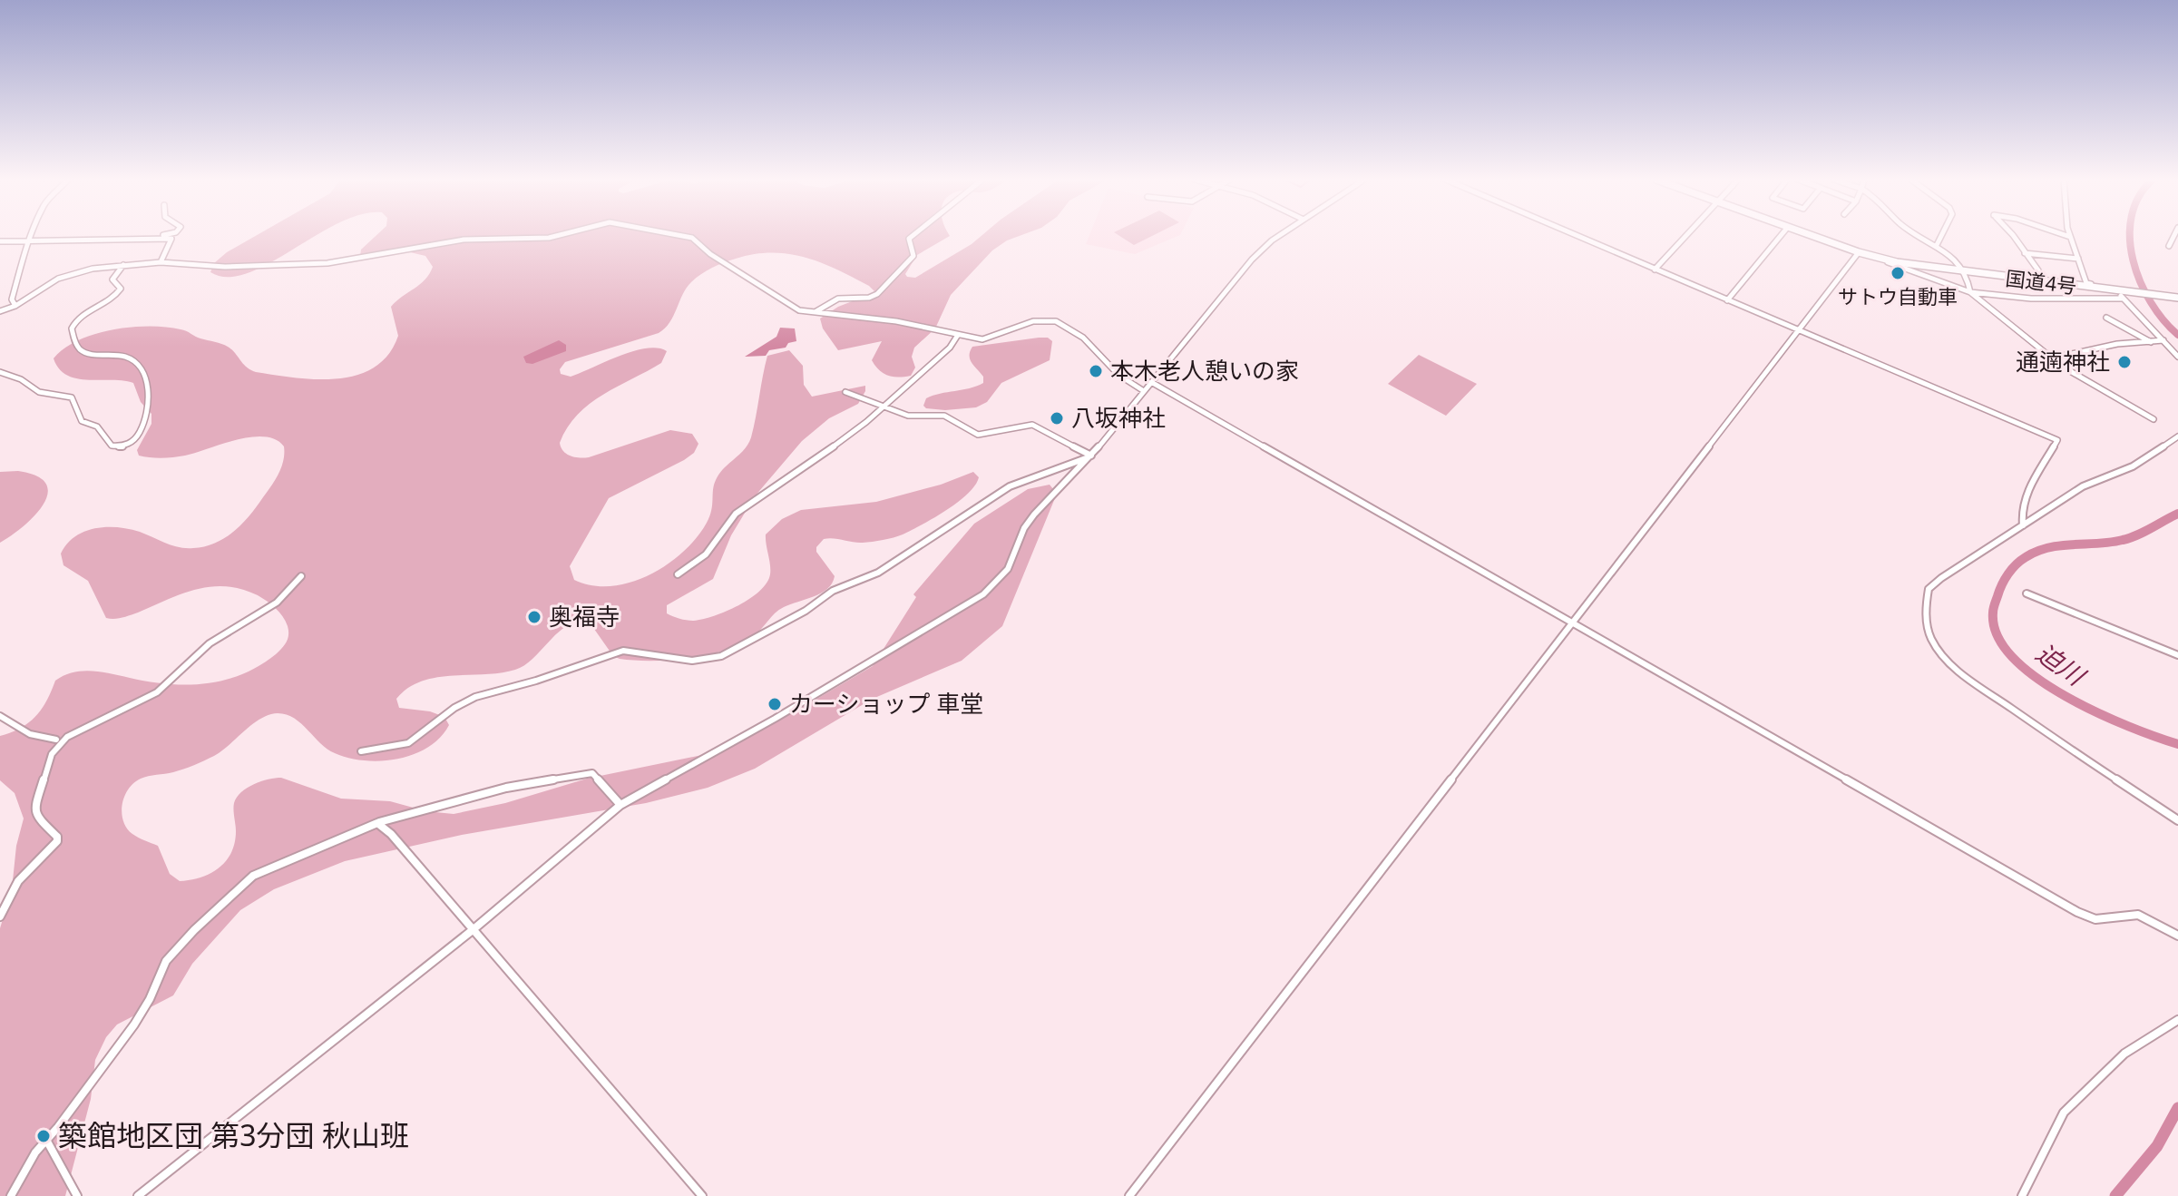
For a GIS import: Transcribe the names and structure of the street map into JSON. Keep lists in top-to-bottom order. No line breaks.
{"streets":{"highway":["国道4号"]},"water":["迫川"],"places":["サトウ自動車","通遖神社","本木老人憩いの家","八坂神社","奥福寺","カーショップ 車堂","築館地区団 第3分団 秋山班"]}
